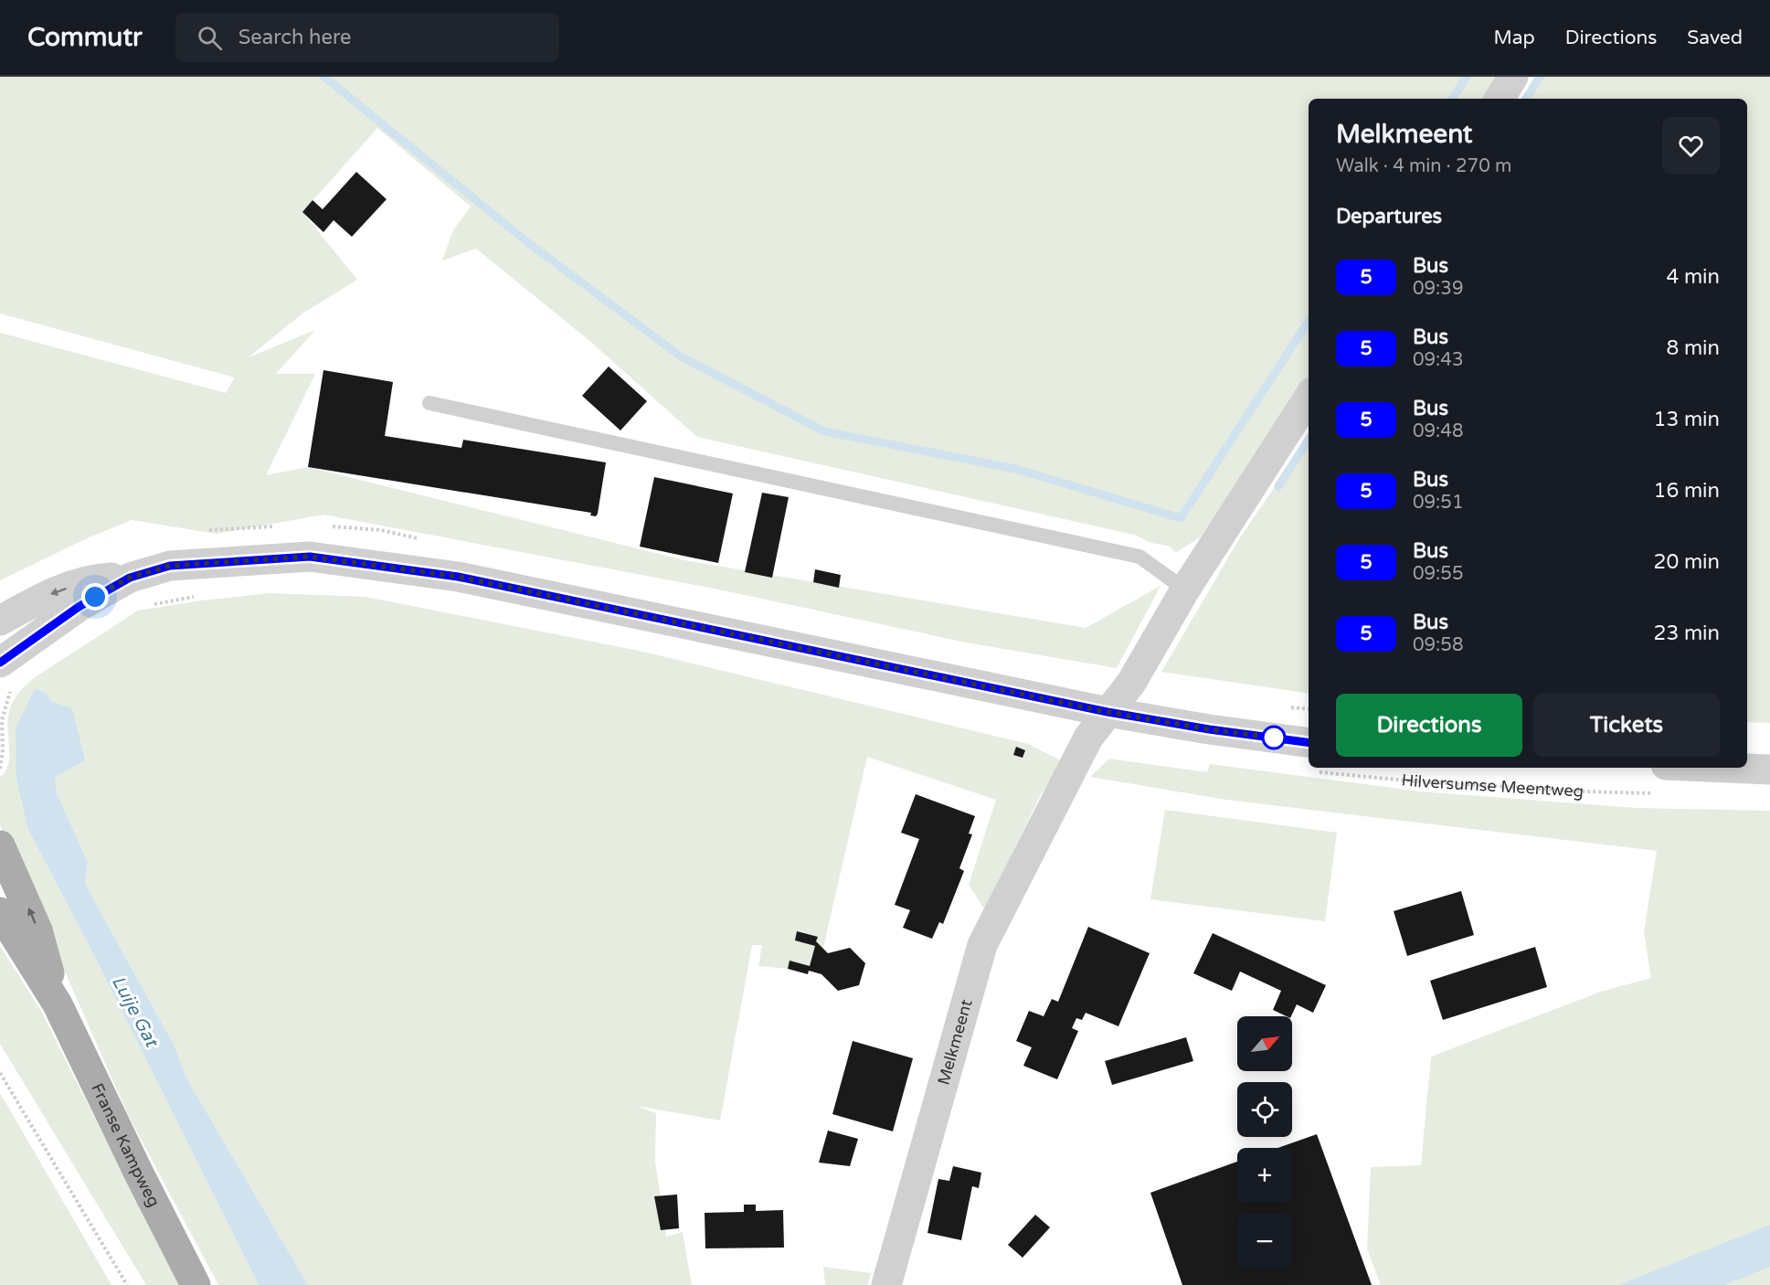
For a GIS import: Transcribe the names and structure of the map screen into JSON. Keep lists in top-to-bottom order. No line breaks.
{"streets":{"main road":["Franse Kampweg"],"street":["Melkmeent"],"path":["Hilversumse Meentweg"]},"water":["Luije Gat"],"lines":["bus line 5"],"north":"top right","page":{"header":"Commutr","search":"Search here","nav":["Map","Directions","Saved"],"heading":[["Melkmeent","Walk · 4 min · 270 m"],"Departures"],"list":[{"mark":"5","name":"Bus","note":"09:39","value":"4 min"},{"mark":"5","name":"Bus","note":"09:43","value":"8 min"},{"mark":"5","name":"Bus","note":"09:48","value":"13 min"},{"mark":"5","name":"Bus","note":"09:51","value":"16 min"},{"mark":"5","name":"Bus","note":"09:55","value":"20 min"},{"mark":"5","name":"Bus","note":"09:58","value":"23 min"}],"buttons":["Directions","Tickets"],"map_buttons":["+","−"]}}
